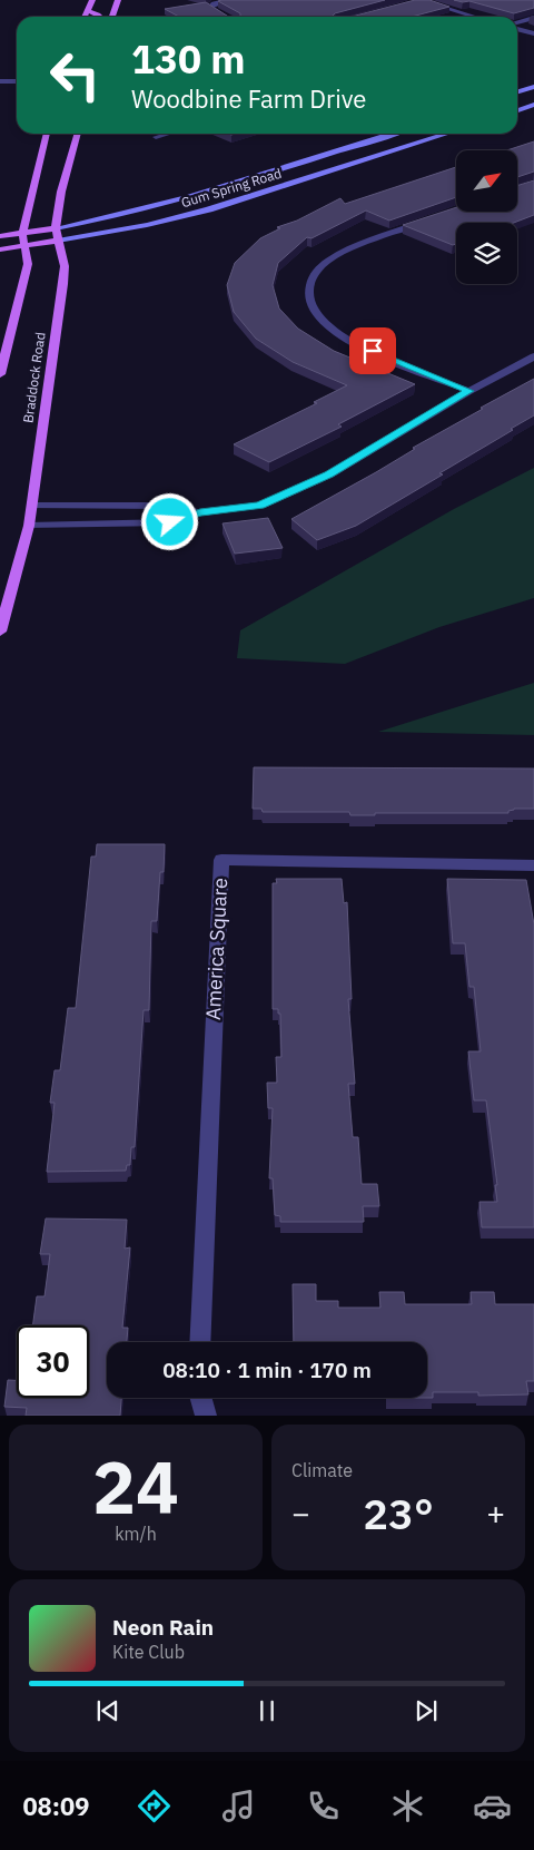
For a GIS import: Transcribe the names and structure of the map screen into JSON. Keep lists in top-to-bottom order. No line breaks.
{"streets":{"main road":["Gum Spring Road","Braddock Road"],"street":["America Square"]},"crossings":[["Gum Spring Road","Braddock Road"]],"north":"top right","page":{"turn":["130 m","Woodbine Farm Drive"],"limit":"30","trip":"08:10 · 1 min · 170 m","tile":[["24","km/h"],"Climate"],"heat":["−","23°","+"],"song":["Neon Rain","Kite Club"],"tabs":"08:09"}}
